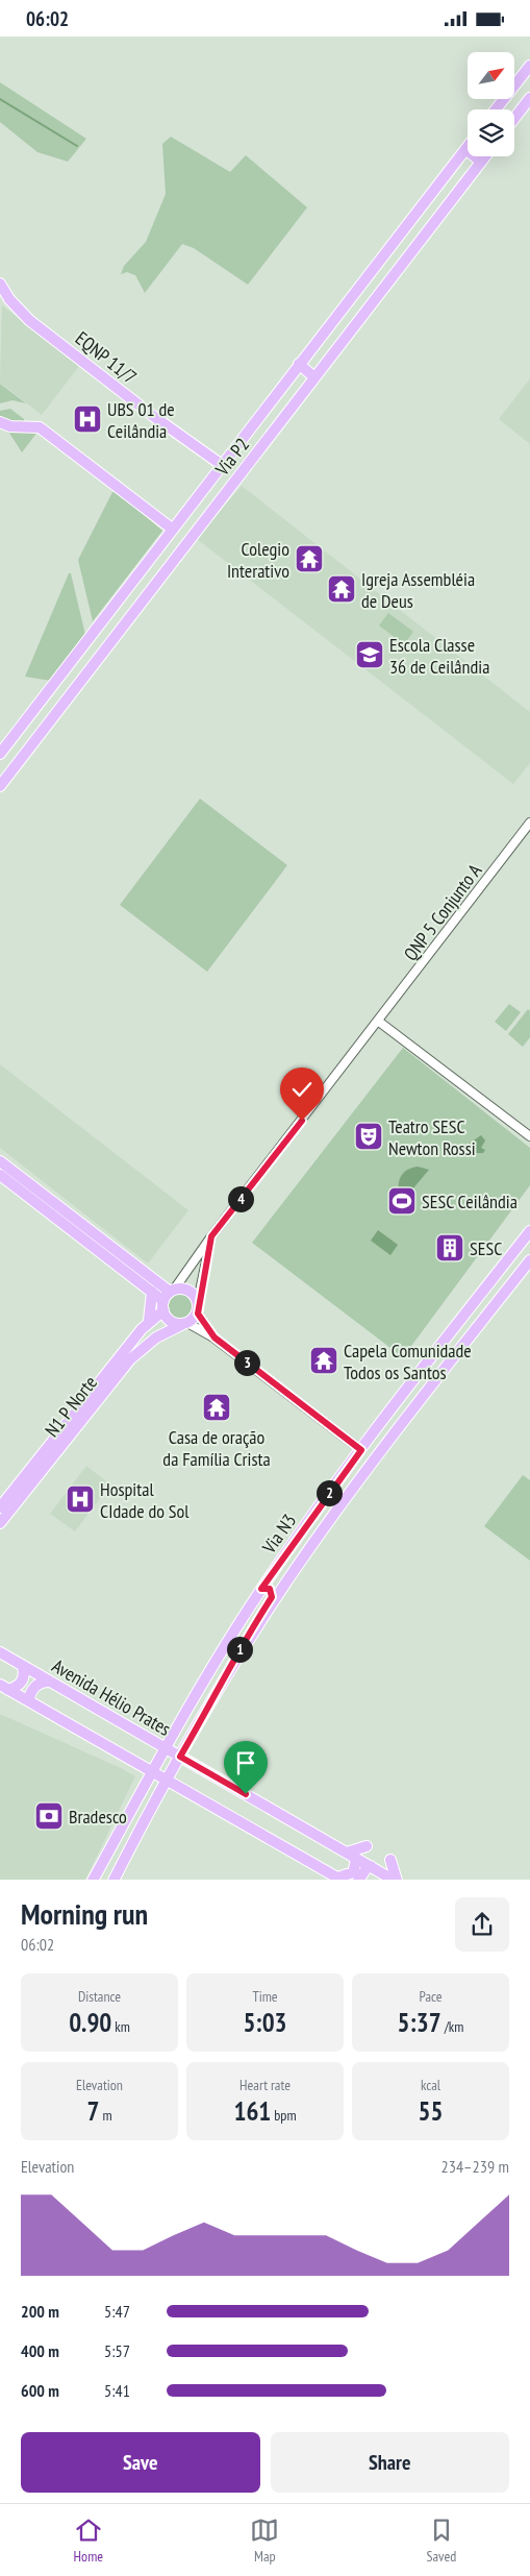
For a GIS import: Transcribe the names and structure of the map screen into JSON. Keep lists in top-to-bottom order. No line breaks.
{"streets":{"main road":["EQNP 11/7","Via P2","N1 P Norte","Via N3","Avenida Hélio Prates"],"street":["QNP 5 Conjunto A"]},"crossings":[["EQNP 11/7","Via P2"],["QNP 5 Conjunto A","N1 P Norte"],["Via N3","Avenida Hélio Prates"]],"places":{"hospital":["UBS 01 de Ceilândia","Hospital CIdade do Sol"],"temple":["Colegio Interativo","Igreja Assembléia de Deus","Capela Comunidade Todos os Santos","Casa de oração da Família Crista"],"school or university":["Escola Classe 36 de Ceilândia"],"theatre":["Teatro SESC Newton Rossi"],"sports":["SESC Ceilândia"],"building":["SESC"],"bank":["Bradesco"]},"north":"top right","page":{"status":"06:02","pins":["4","3","2","1"],"heading":["Morning run","06:02"],"stats":[["Distance","0.90 km"],["Time","5:03"],["Pace","5:37 /km"],["Elevation","7 m"],["Heart rate","161 bpm"],["kcal","55"]],"chart":["Elevation","234–239 m"],"list":[{"name":"200 m","note":"5:47"},{"name":"400 m","note":"5:57"},{"name":"600 m","note":"5:41"}],"buttons":["Save","Share"],"tabs":["Home","Map","Saved"]}}
